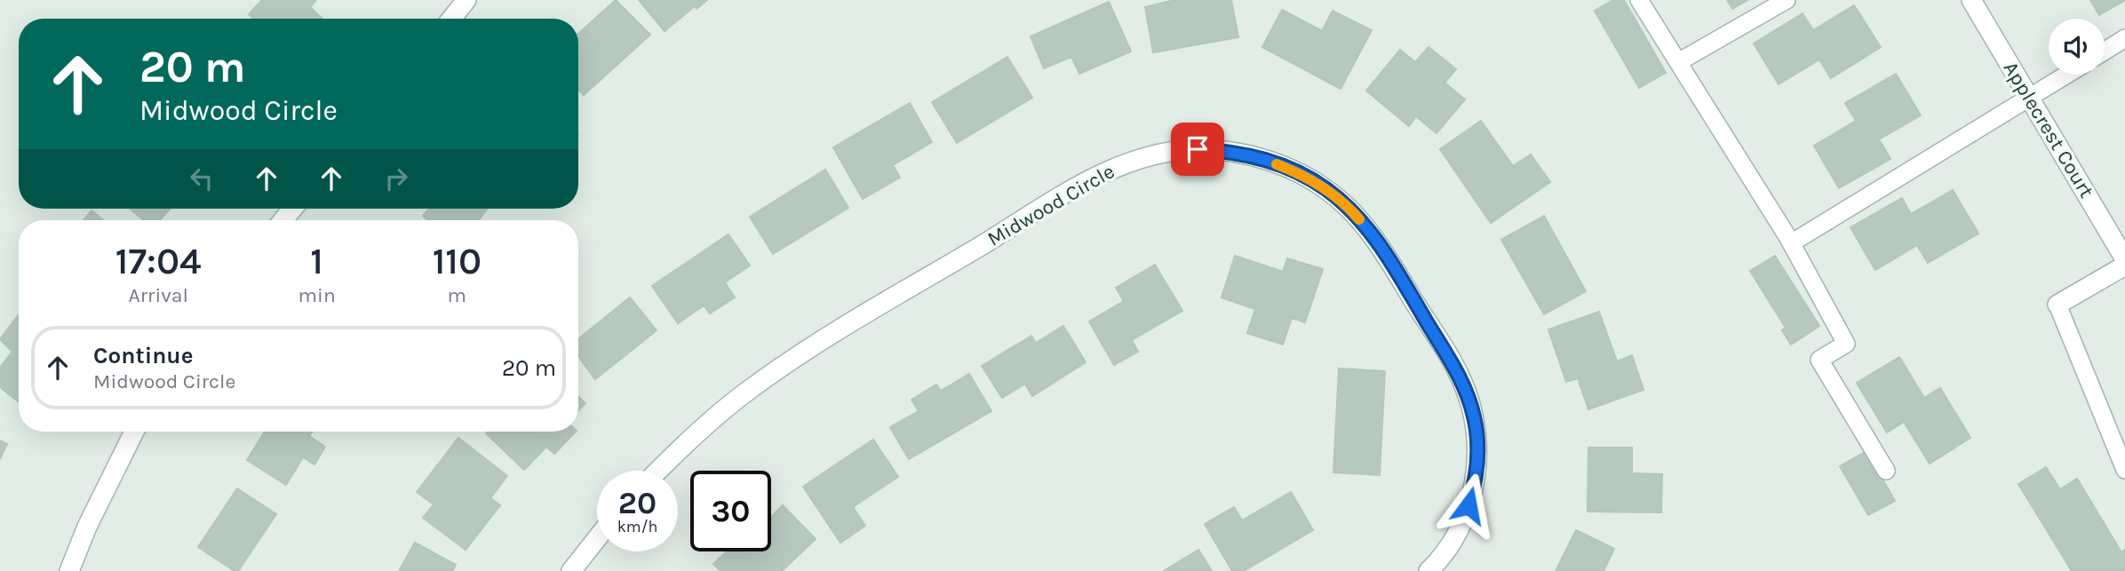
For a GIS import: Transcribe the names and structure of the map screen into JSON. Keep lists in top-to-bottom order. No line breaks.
{"streets":{"street":["Applecrest Court","Midwood Circle"]},"page":{"turn":["20 m","Midwood Circle"],"eta":["17:04","Arrival","1","min","110","m"],"list":[{"name":"Continue","note":"Midwood Circle","value":"20 m"}],"speed":"20 km/h","limit":"30"}}
